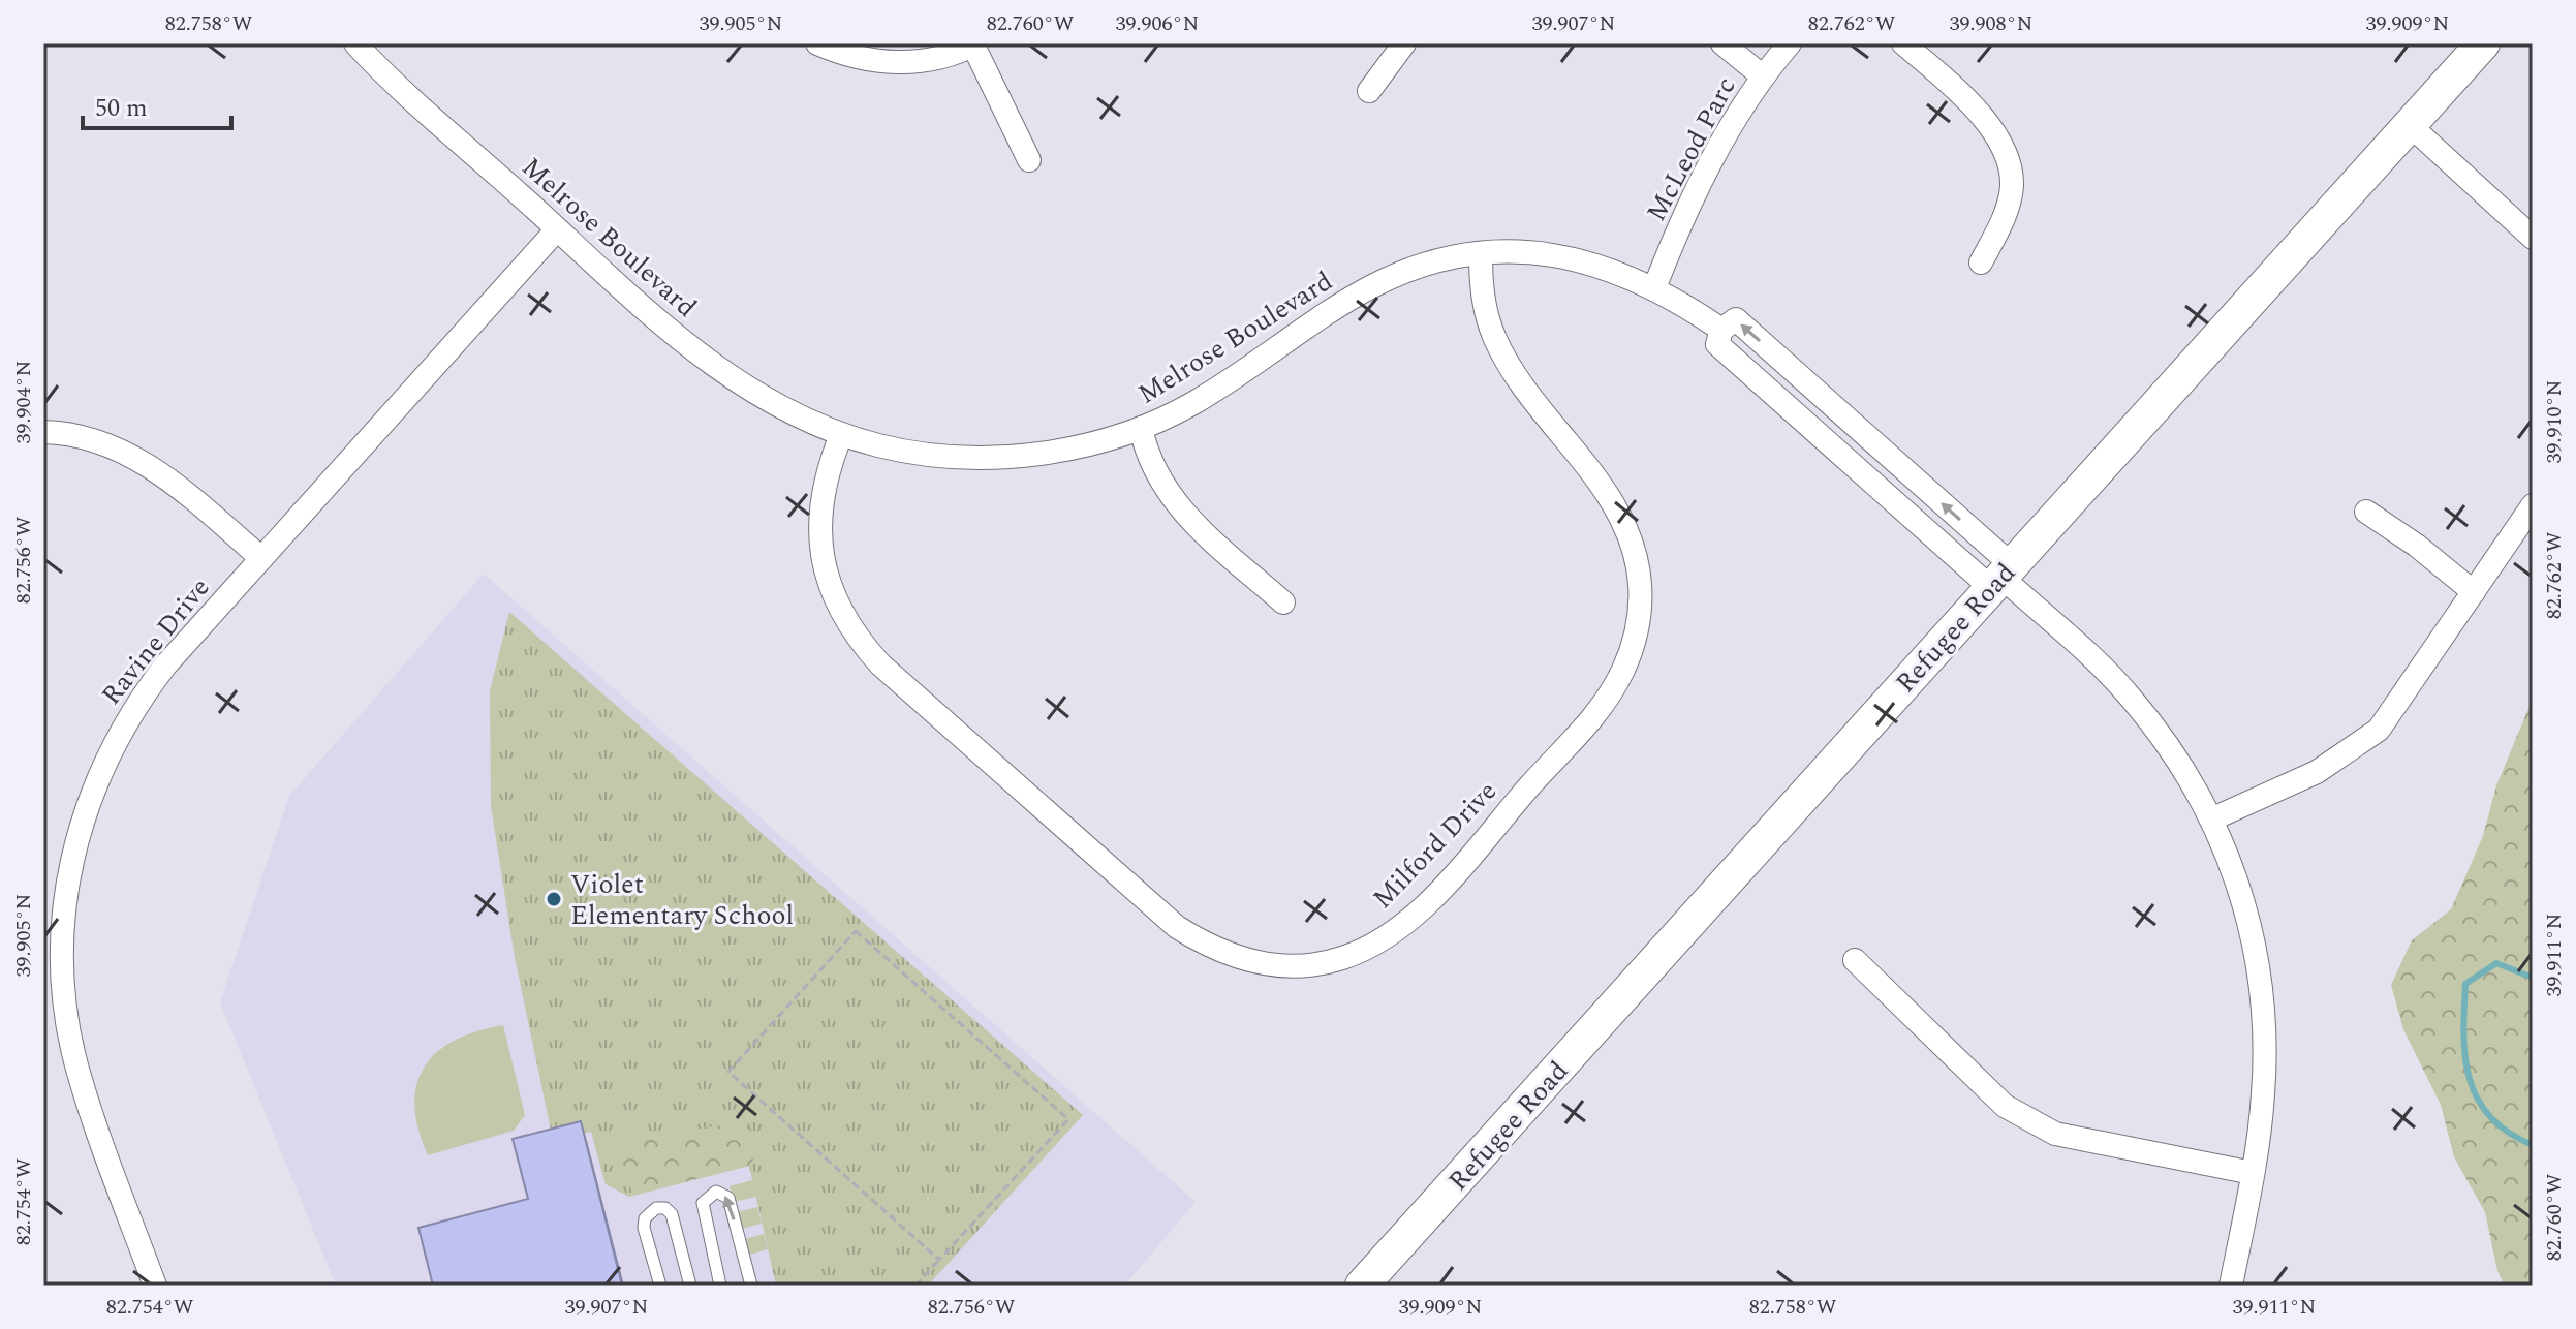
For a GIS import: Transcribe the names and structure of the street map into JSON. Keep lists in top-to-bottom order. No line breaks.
{"streets":{"main road":["Refugee Road"],"street":["McLeod Parc","Melrose Boulevard","Ravine Drive","Milford Drive"]},"crossings":[["McLeod Parc","Melrose Boulevard"],["Melrose Boulevard","Refugee Road"],["Melrose Boulevard","Ravine Drive"],["Melrose Boulevard","Milford Drive"]],"places":["Violet Elementary School"],"scale_bar":"50 m","coordinates":["82.758°W","39.905°N","82.760°W","39.906°N","39.907°N","82.762°W","39.908°N","39.909°N","39.904°N","39.910°N","82.756°W","39.911°N","82.754°W"]}
